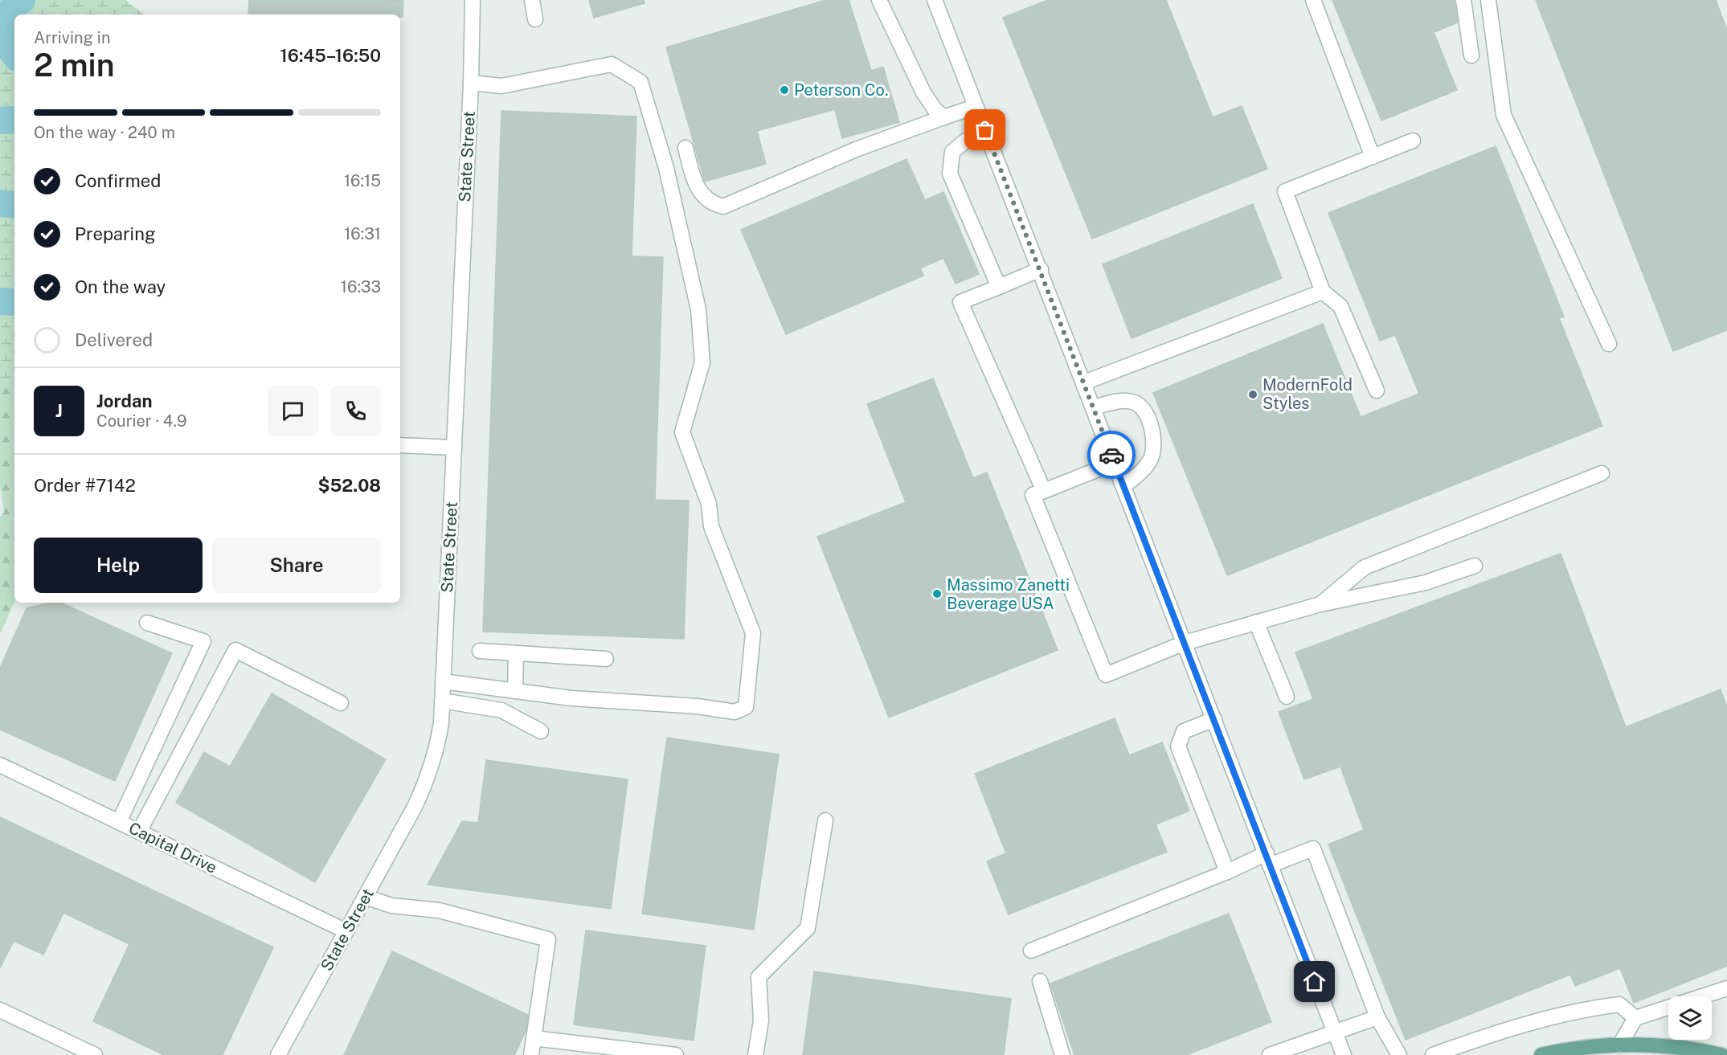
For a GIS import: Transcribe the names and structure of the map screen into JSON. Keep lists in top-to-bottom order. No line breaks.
{"streets":{"street":["State Street","Capital Drive"]},"crossings":[["State Street","Capital Drive"]],"places":["Peterson Co.","ModernFold Styles","Massimo Zanetti Beverage USA"],"page":{"heading":["2 min","Arriving in","16:45–16:50"],"panel":["Jordan","Courier · 4.9","Order #7142","$52.08"],"bar":"On the way · 240 m","list":[["Confirmed","16:15"],["Preparing","16:31"],["On the way","16:33"],"Delivered"],"round":"J","buttons":["Help","Share"]}}
